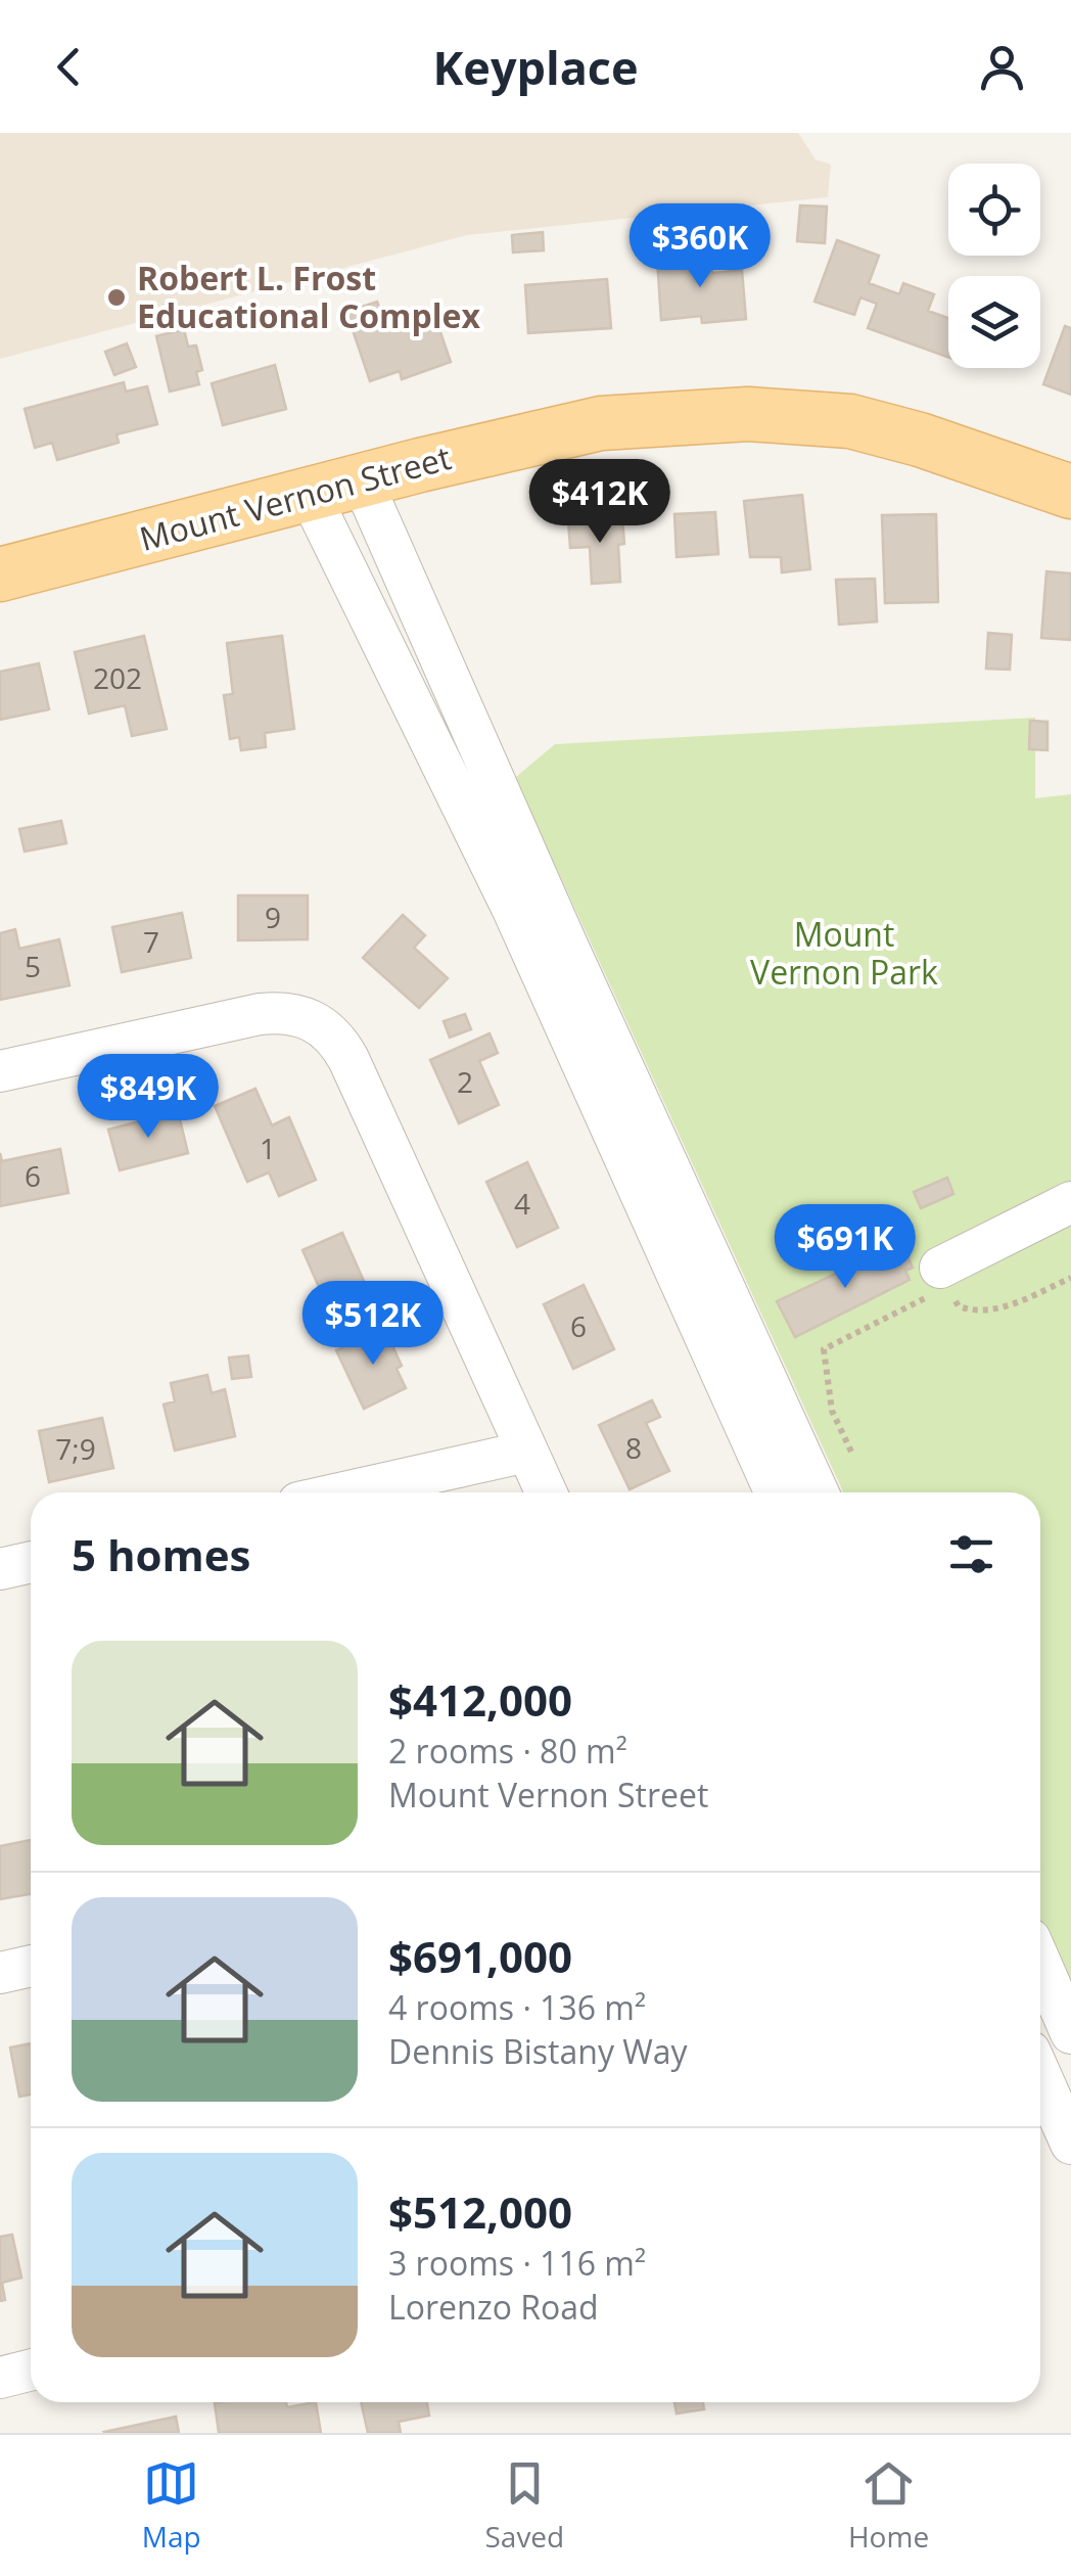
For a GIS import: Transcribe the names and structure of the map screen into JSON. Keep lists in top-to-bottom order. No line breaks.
{"streets":{"main road":["Mount Vernon Street"]},"parks":["Mount Vernon Park"],"places":["Robert L. Frost Educational Complex"],"house_numbers":["202","9","7","5","2","1","6","4","6","8","7;9"],"page":{"header":"Keyplace","price":["$360K","$412K","$849K","$691K","$512K"],"heading":"5 homes","list":[{"name":"$412,000","note":"2 rooms · 80 m² · Mount Vernon Street"},{"name":"$691,000","note":"4 rooms · 136 m² · Dennis Bistany Way"},{"name":"$512,000","note":"3 rooms · 116 m² · Lorenzo Road"}],"tabs":["Map","Saved","Home"]}}
